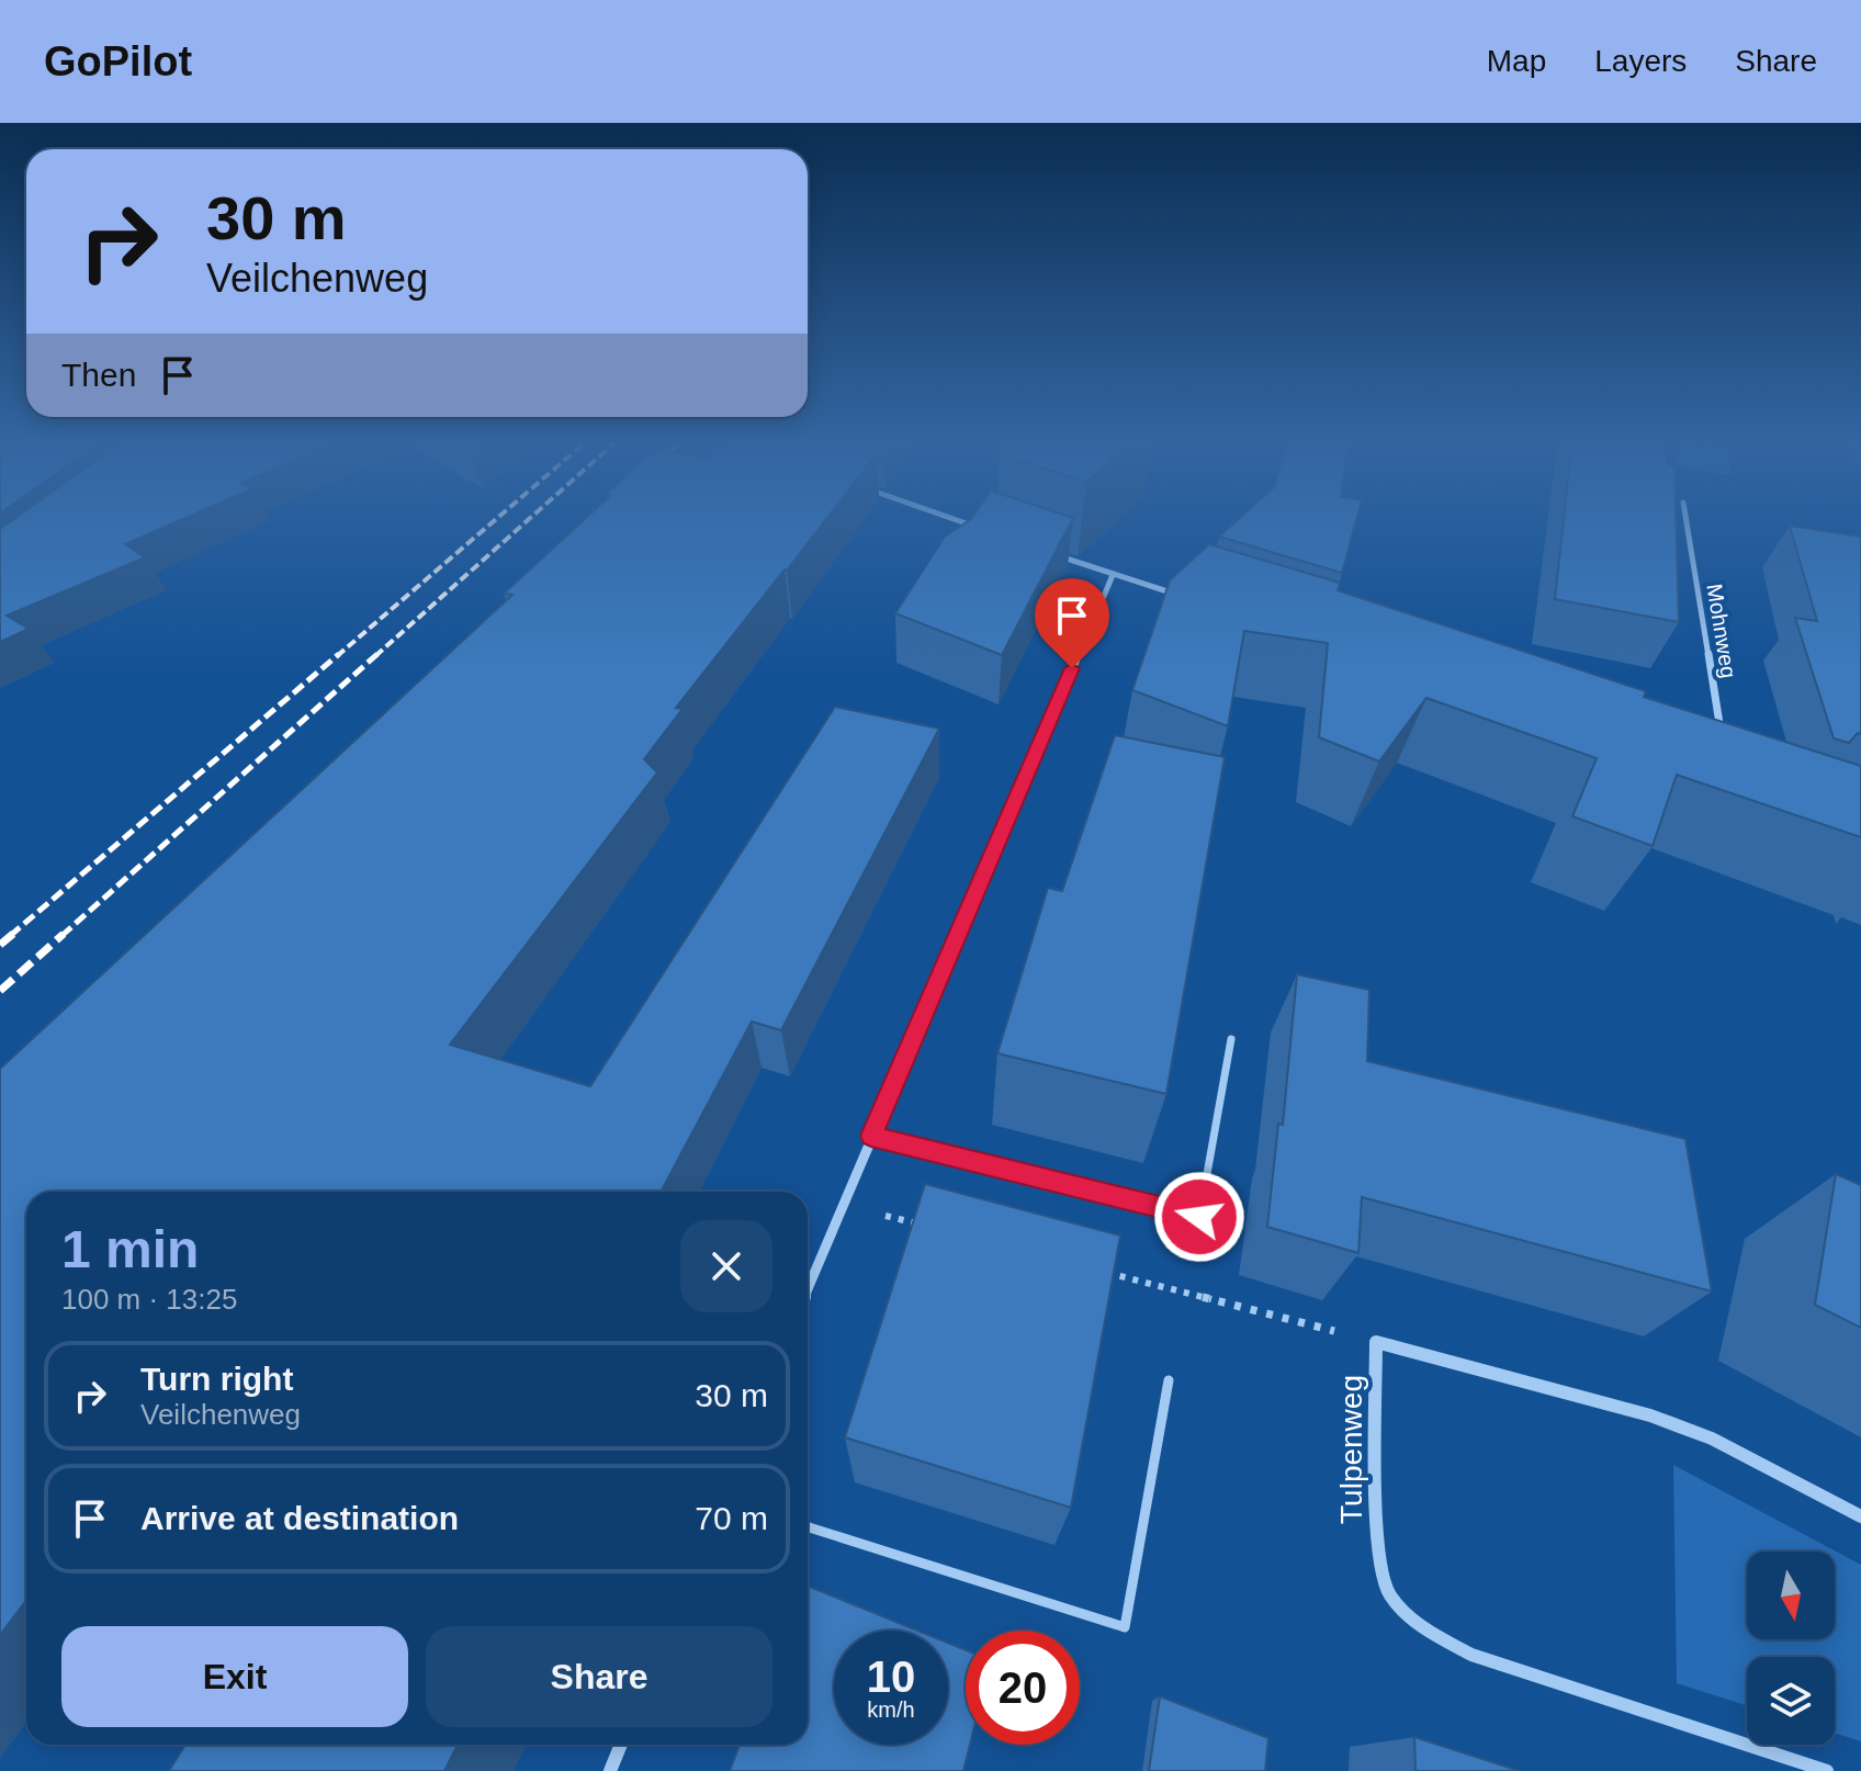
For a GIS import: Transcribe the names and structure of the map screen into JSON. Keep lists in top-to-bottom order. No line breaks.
{"streets":{"street":["Mohnweg","Tulpenweg"]},"north":"bottom","page":{"header":"GoPilot","nav":["Map","Layers","Share"],"turn":["30 m","Veilchenweg"],"then":"Then","heading":["1 min","100 m · 13:25"],"list":[{"name":"Turn right","note":"Veilchenweg","value":"30 m"},{"name":"Arrive at destination","value":"70 m"}],"buttons":["Exit","Share"],"speed":"10 km/h","limit":"20"}}
